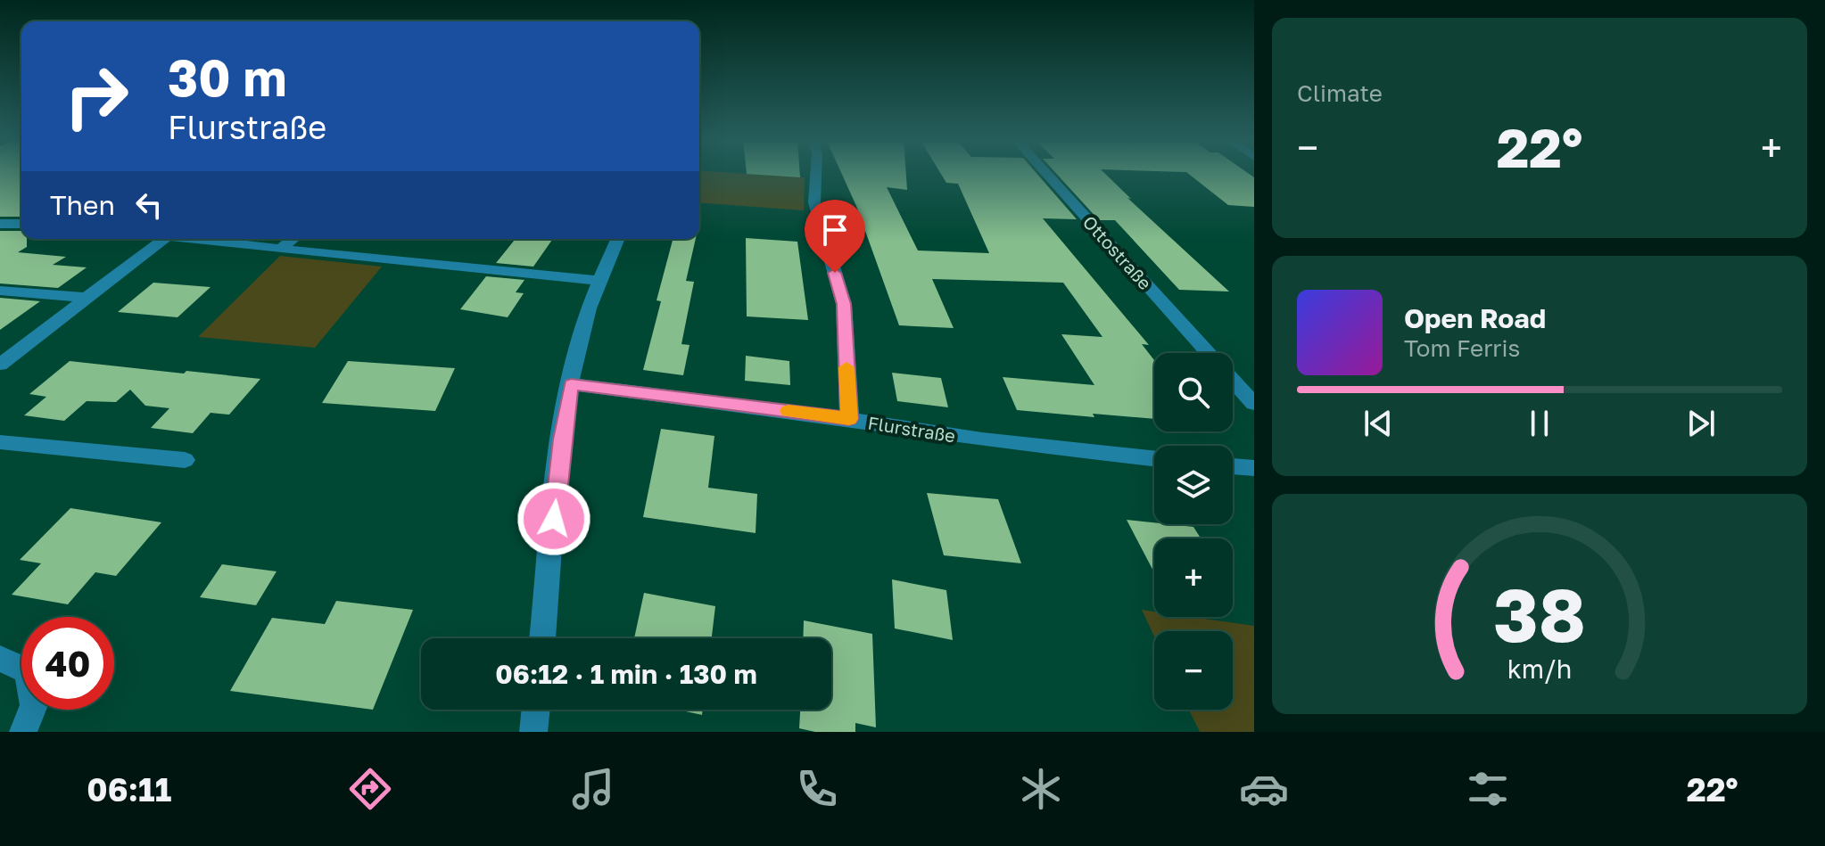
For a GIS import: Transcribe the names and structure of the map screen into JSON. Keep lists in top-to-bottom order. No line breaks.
{"streets":{"street":["Ottostraße","Flurstraße"]},"page":{"tile":"Climate","turn":["30 m","Flurstraße"],"heat":["−","22°","+"],"then":"Then","song":["Open Road","Tom Ferris"],"map_buttons":["+","−"],"limit":"40","trip":"06:12 · 1 min · 130 m","tabs":["06:11","22°"],"gauge":["38","km/h"]}}
